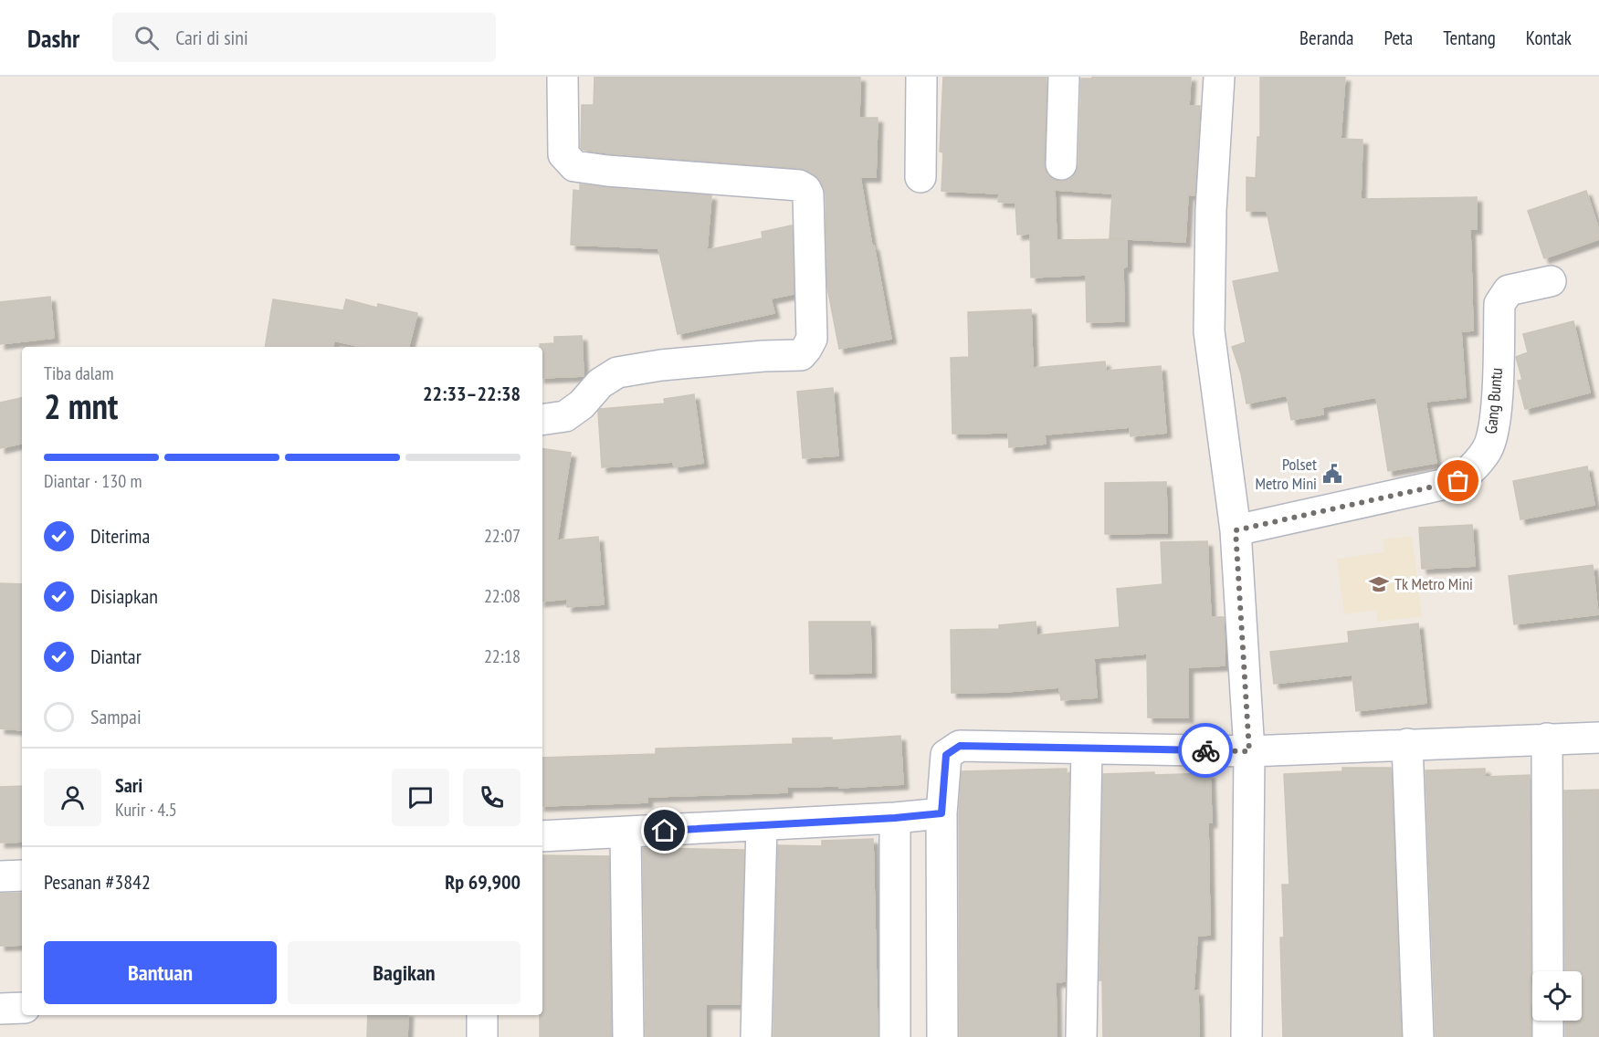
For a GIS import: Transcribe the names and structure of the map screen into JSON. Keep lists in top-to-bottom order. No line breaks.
{"streets":{"street":["Gang Buntu"]},"places":{"public building":["Polset Metro Mini"],"school or university":["Tk Metro Mini"]},"page":{"header":"Dashr","search":"Cari di sini","nav":["Beranda","Peta","Tentang","Kontak"],"heading":["2 mnt","Tiba dalam","22:33–22:38"],"panel":["Sari","Kurir · 4.5","Pesanan #3842","Rp 69,900"],"bar":"Diantar · 130 m","list":[["Diterima","22:07"],["Disiapkan","22:08"],["Diantar","22:18"],"Sampai"],"buttons":["Bantuan","Bagikan"]}}
